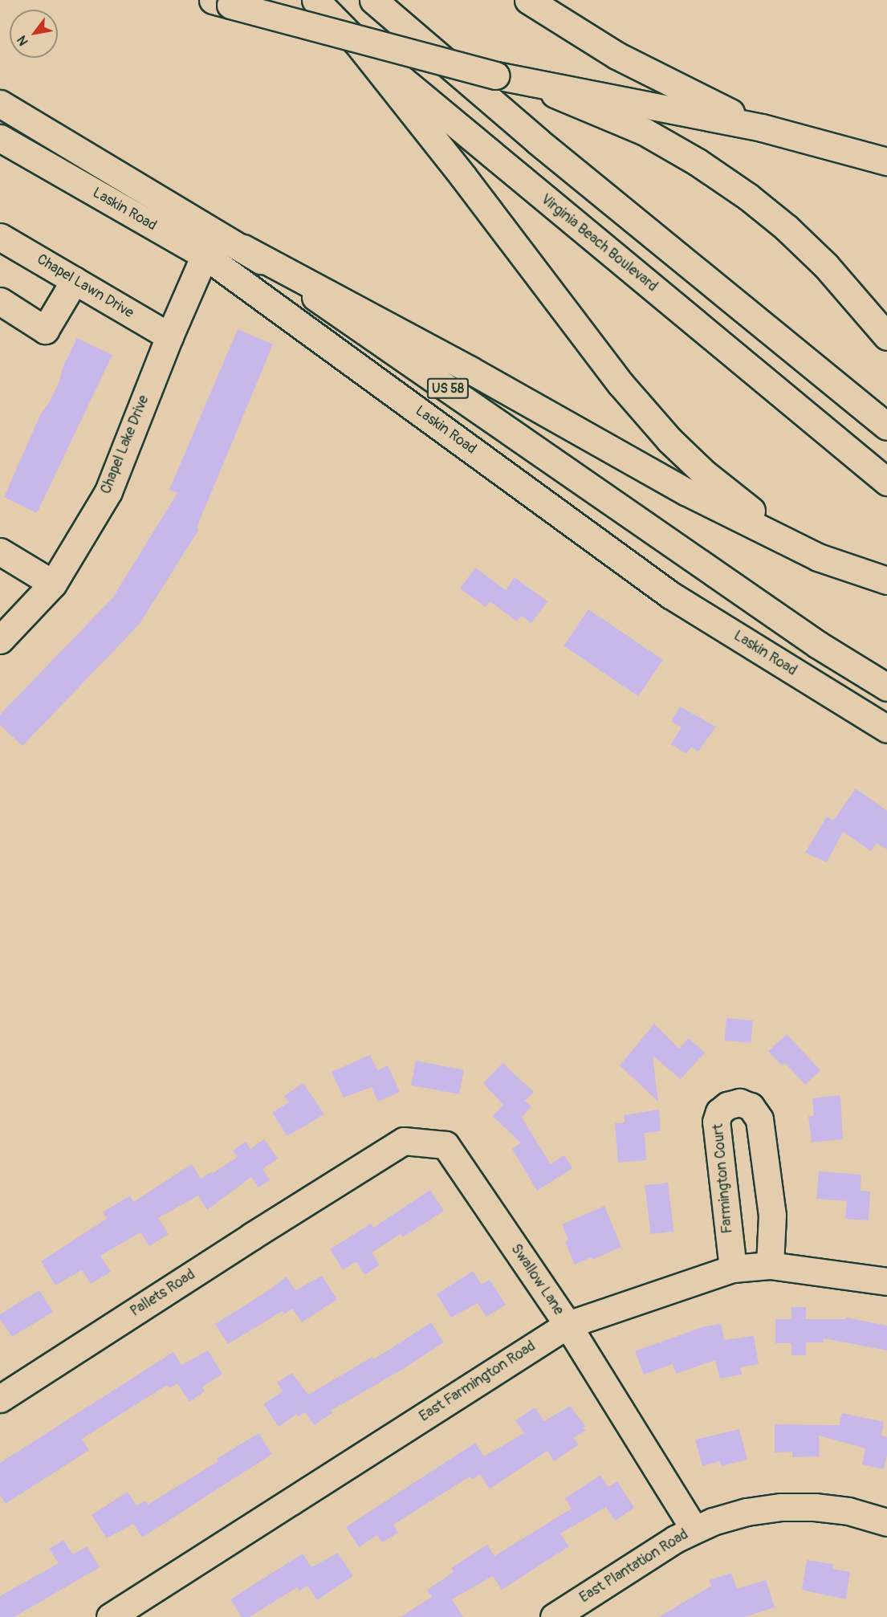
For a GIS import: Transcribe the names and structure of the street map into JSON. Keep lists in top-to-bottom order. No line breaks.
{"streets":{"main road":["Laskin Road","Virginia Beach Boulevard","Chapel Lawn Drive","US 58","Chapel Lake Drive","Farmington Court","Swallow Lane","Pallets Road","East Farmington Road","East Plantation Road"]},"crossings":[["Laskin Road","Chapel Lake Drive"],["Chapel Lawn Drive","Chapel Lake Drive"],["Farmington Court","East Farmington Road"],["Swallow Lane","Pallets Road"],["Swallow Lane","East Farmington Road"],["Swallow Lane","East Plantation Road"]],"north":"bottom left"}
